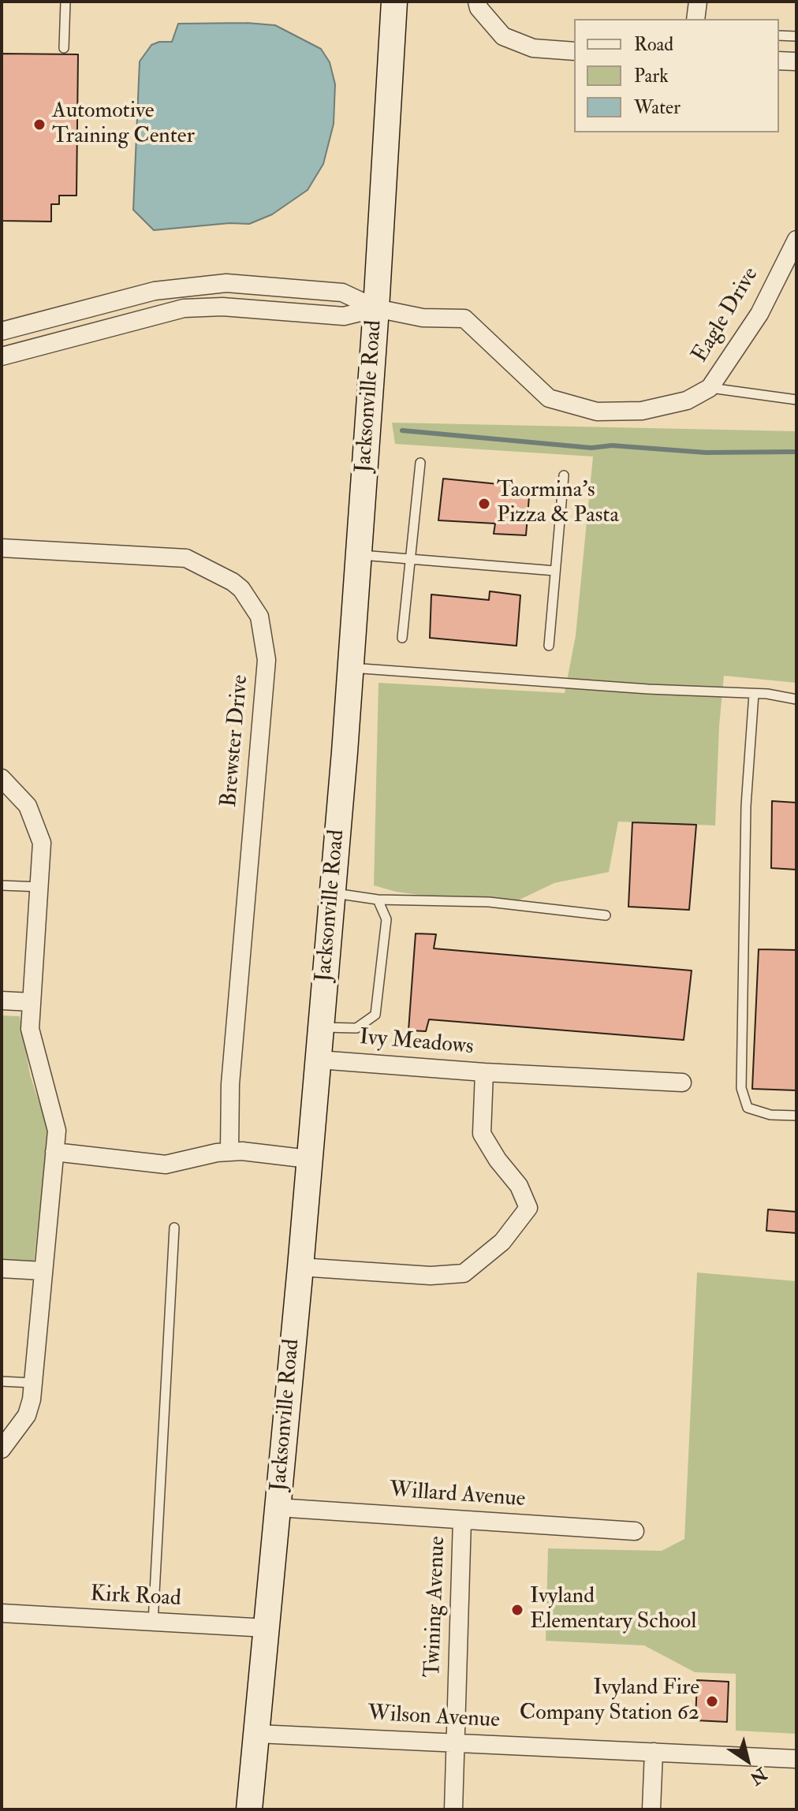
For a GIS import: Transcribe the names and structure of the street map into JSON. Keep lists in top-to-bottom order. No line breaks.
{"streets":{"main road":["Jacksonville Road"],"street":["Eagle Drive","Brewster Drive","Ivy Meadows","Willard Avenue","Kirk Road","Twining Avenue","Wilson Avenue"]},"crossings":[["Eagle Drive","Jacksonville Road"],["Jacksonville Road","Ivy Meadows"],["Jacksonville Road","Willard Avenue"],["Jacksonville Road","Kirk Road"],["Jacksonville Road","Wilson Avenue"],["Willard Avenue","Twining Avenue"],["Twining Avenue","Wilson Avenue"]],"places":["Automotive Training Center","Taormina's Pizza & Pasta","Ivyland Elementary School","Ivyland Fire Company Station 62"],"legend":["Road","Park","Water"],"north":"bottom right"}
